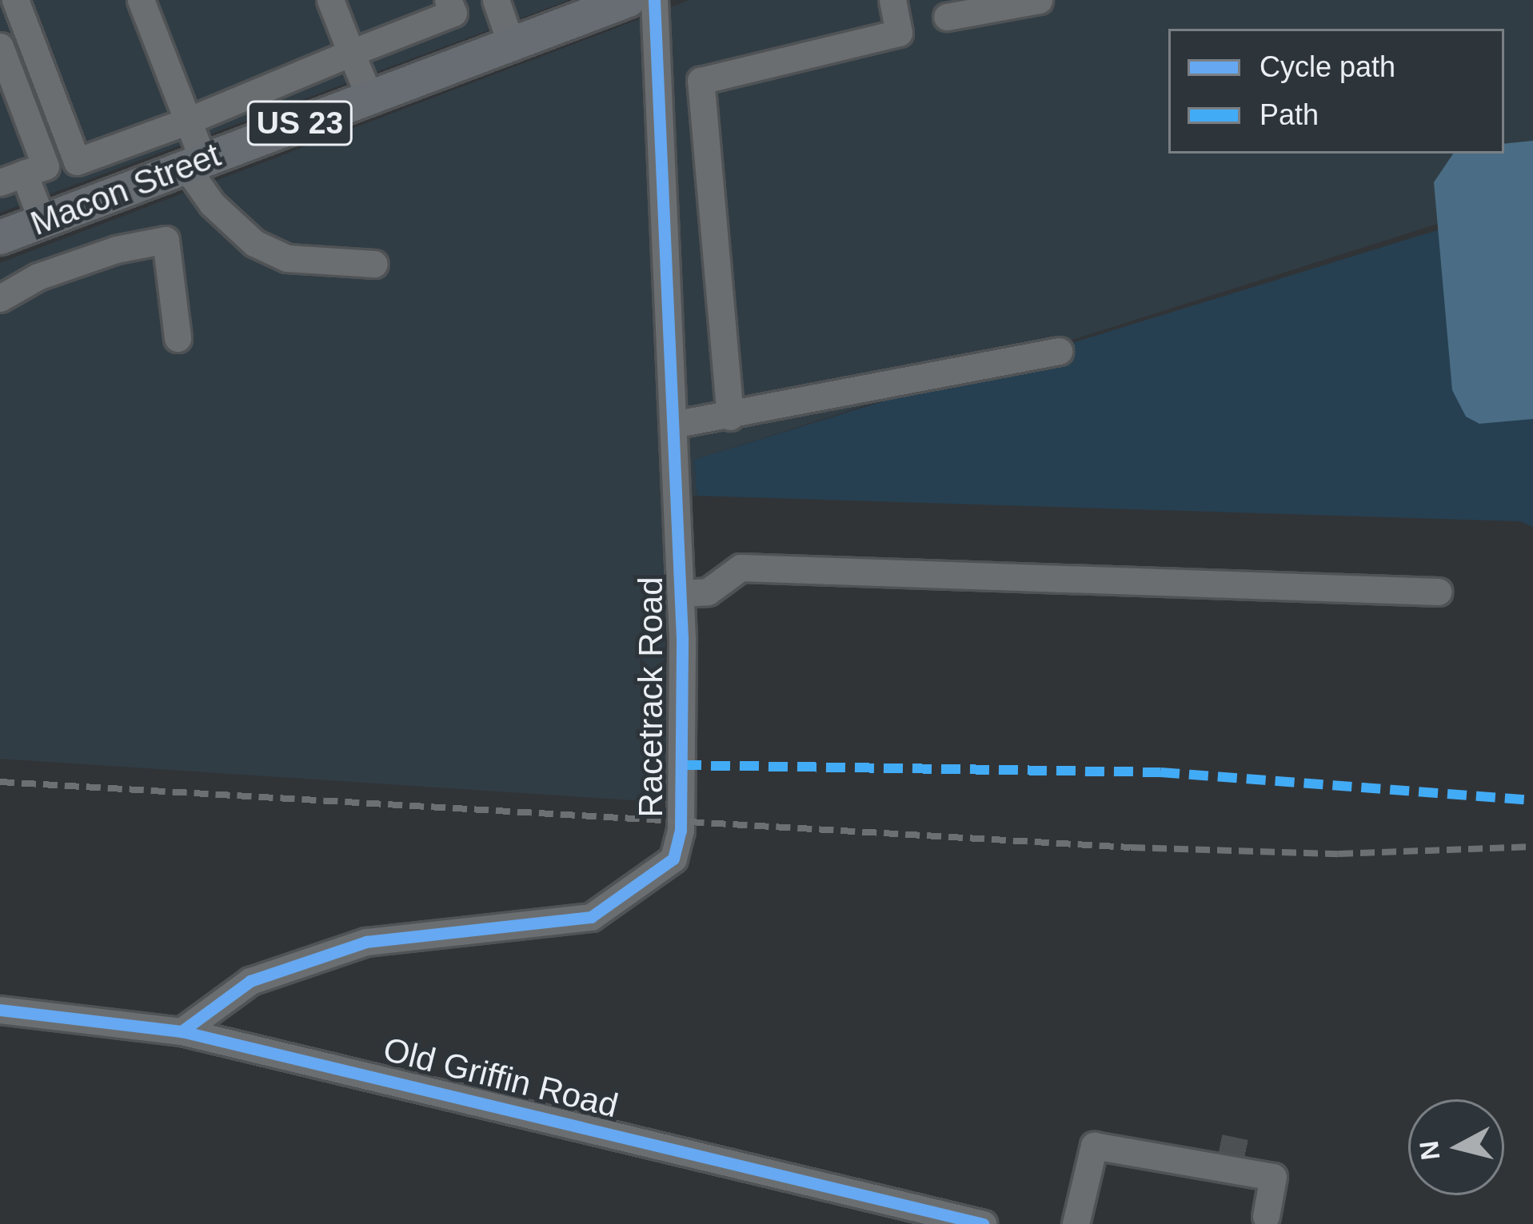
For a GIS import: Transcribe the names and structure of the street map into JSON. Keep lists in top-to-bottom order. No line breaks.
{"streets":{"main road":["US 23","Macon Street"],"street":["Racetrack Road","Old Griffin Road"]},"crossings":[["Racetrack Road","Old Griffin Road"]],"legend":["Cycle path","Path"],"north":"left"}
